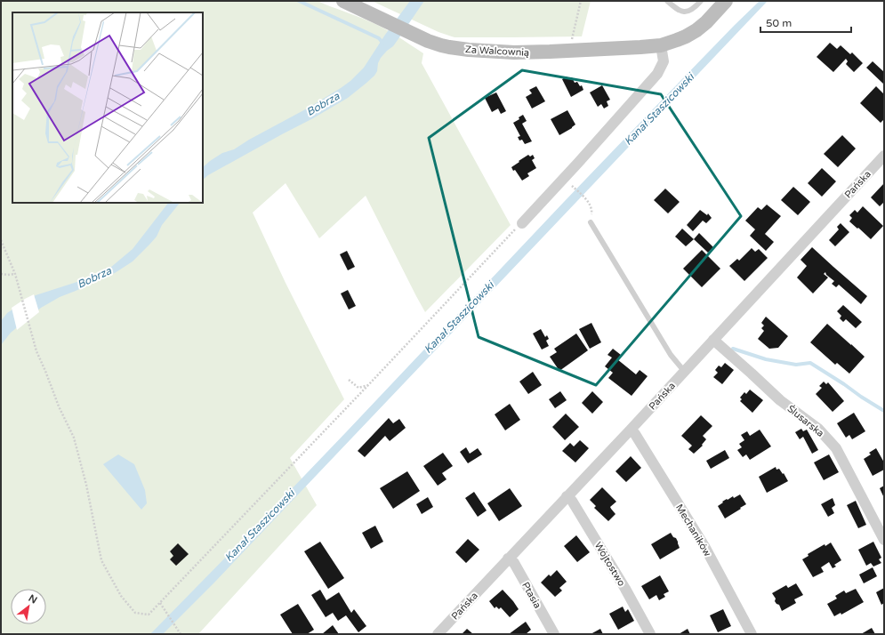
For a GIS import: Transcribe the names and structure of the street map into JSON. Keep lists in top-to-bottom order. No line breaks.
{"streets":{"main road":["Za Walcownią"],"street":["Pańska","Ślusarska","Mechaników","Wójtostwo","Ptasia"]},"crossings":[["Pańska","Ślusarska"],["Pańska","Mechaników"],["Pańska","Wójtostwo"],["Pańska","Ptasia"]],"water":["Bobrza","Kanał Staszicowski"],"scale_bar":"50 m","north":"top right"}
